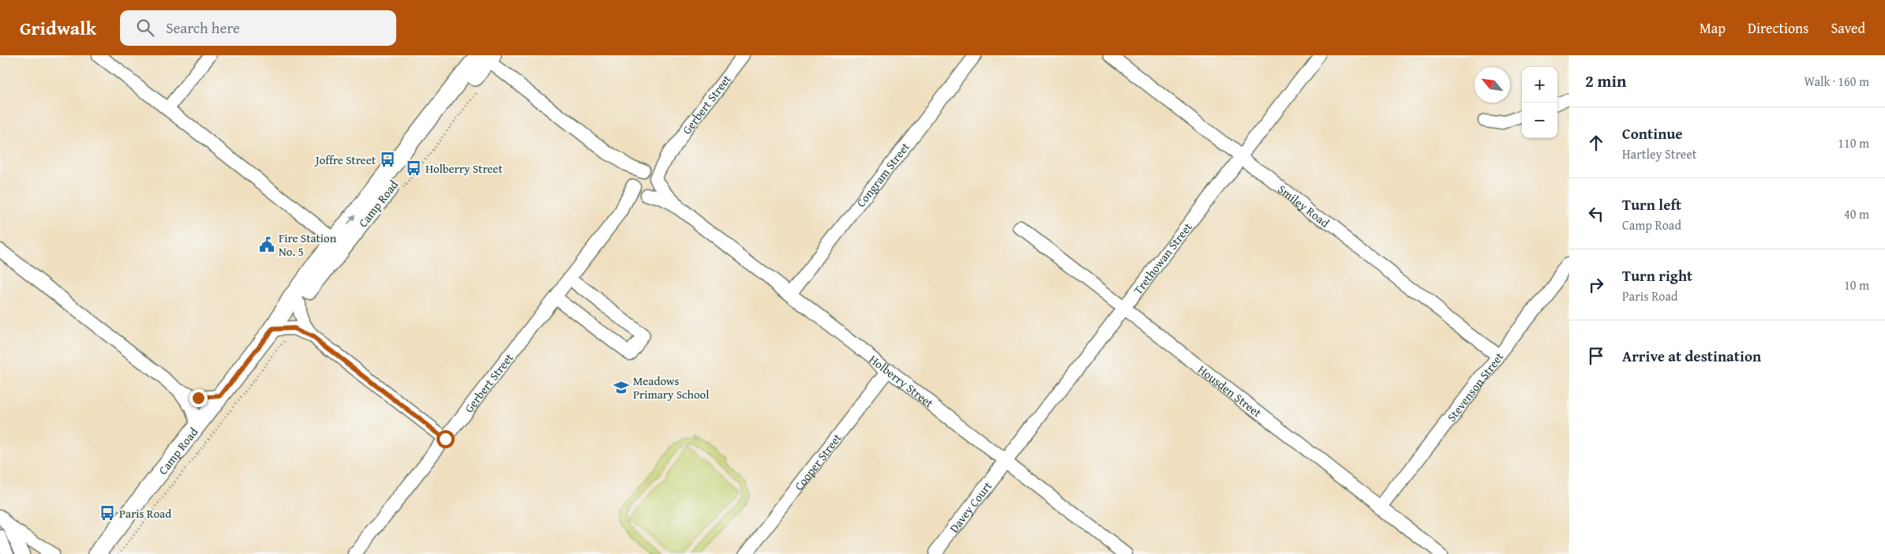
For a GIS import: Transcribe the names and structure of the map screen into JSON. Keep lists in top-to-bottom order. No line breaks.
{"streets":{"main road":["Camp Road"],"street":["Gerbert Street","Congram Street","Smiley Road","Trethowan Street","Holberry Street","Stevenson Street","Housden Street","Cooper Street","Davey Court"]},"crossings":[["Gerbert Street","Holberry Street"],["Congram Street","Holberry Street"],["Smiley Road","Trethowan Street"],["Smiley Road","Stevenson Street"],["Trethowan Street","Holberry Street"],["Trethowan Street","Housden Street"],["Trethowan Street","Davey Court"],["Holberry Street","Cooper Street"],["Holberry Street","Davey Court"],["Stevenson Street","Housden Street"]],"places":{"bus stop":["Joffre Street","Holberry Street","Paris Road"],"public building":["Fire Station No. 5"],"school or university":["Meadows Primary School"]},"north":"top left","page":{"header":"Gridwalk","search":"Search here","nav":["Map","Directions","Saved"],"heading":["2 min","Walk · 160 m"],"map_buttons":["+","−"],"list":[["Continue","Hartley Street","110 m"],["Turn left","Camp Road","40 m"],["Turn right","Paris Road","10 m"],"Arrive at destination"]}}
